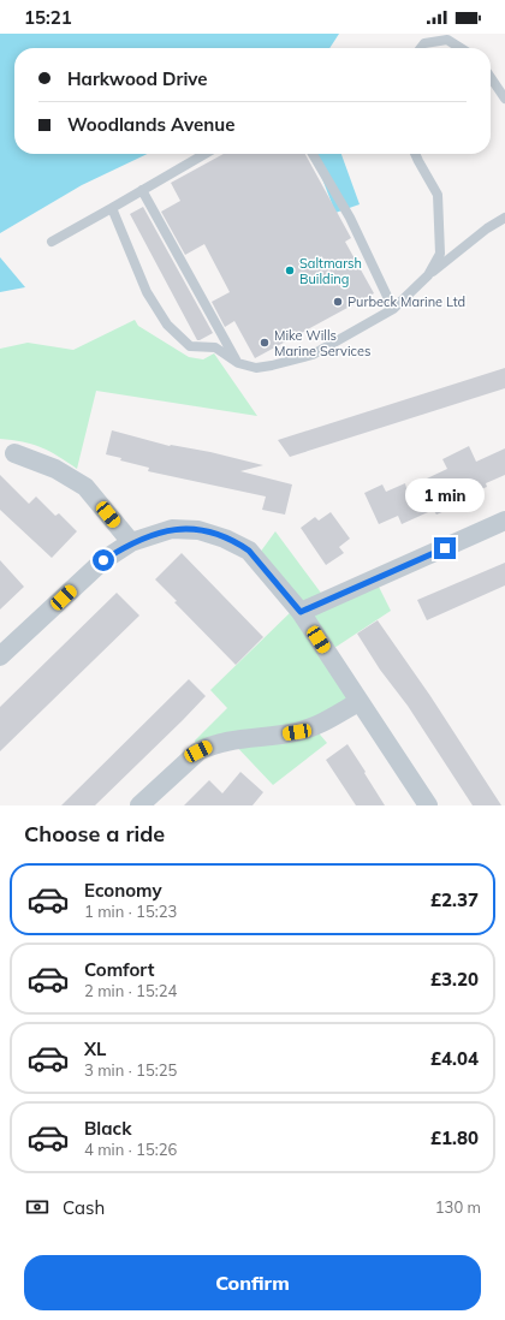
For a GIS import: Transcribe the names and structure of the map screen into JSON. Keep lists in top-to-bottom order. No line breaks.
{"places":["Saltmarsh Building","Purbeck Marine Ltd","Mike Wills Marine Services"],"page":{"status":"15:21","banner":["Harkwood Drive","Woodlands Avenue"],"bubble":"1 min","heading":"Choose a ride","list":[{"name":"Economy","note":"1 min · 15:23","value":"£2.37"},{"name":"Comfort","note":"2 min · 15:24","value":"£3.20"},{"name":"XL","note":"3 min · 15:25","value":"£4.04"},{"name":"Black","note":"4 min · 15:26","value":"£1.80"}],"pay":["Cash","130 m"],"buttons":"Confirm"}}
